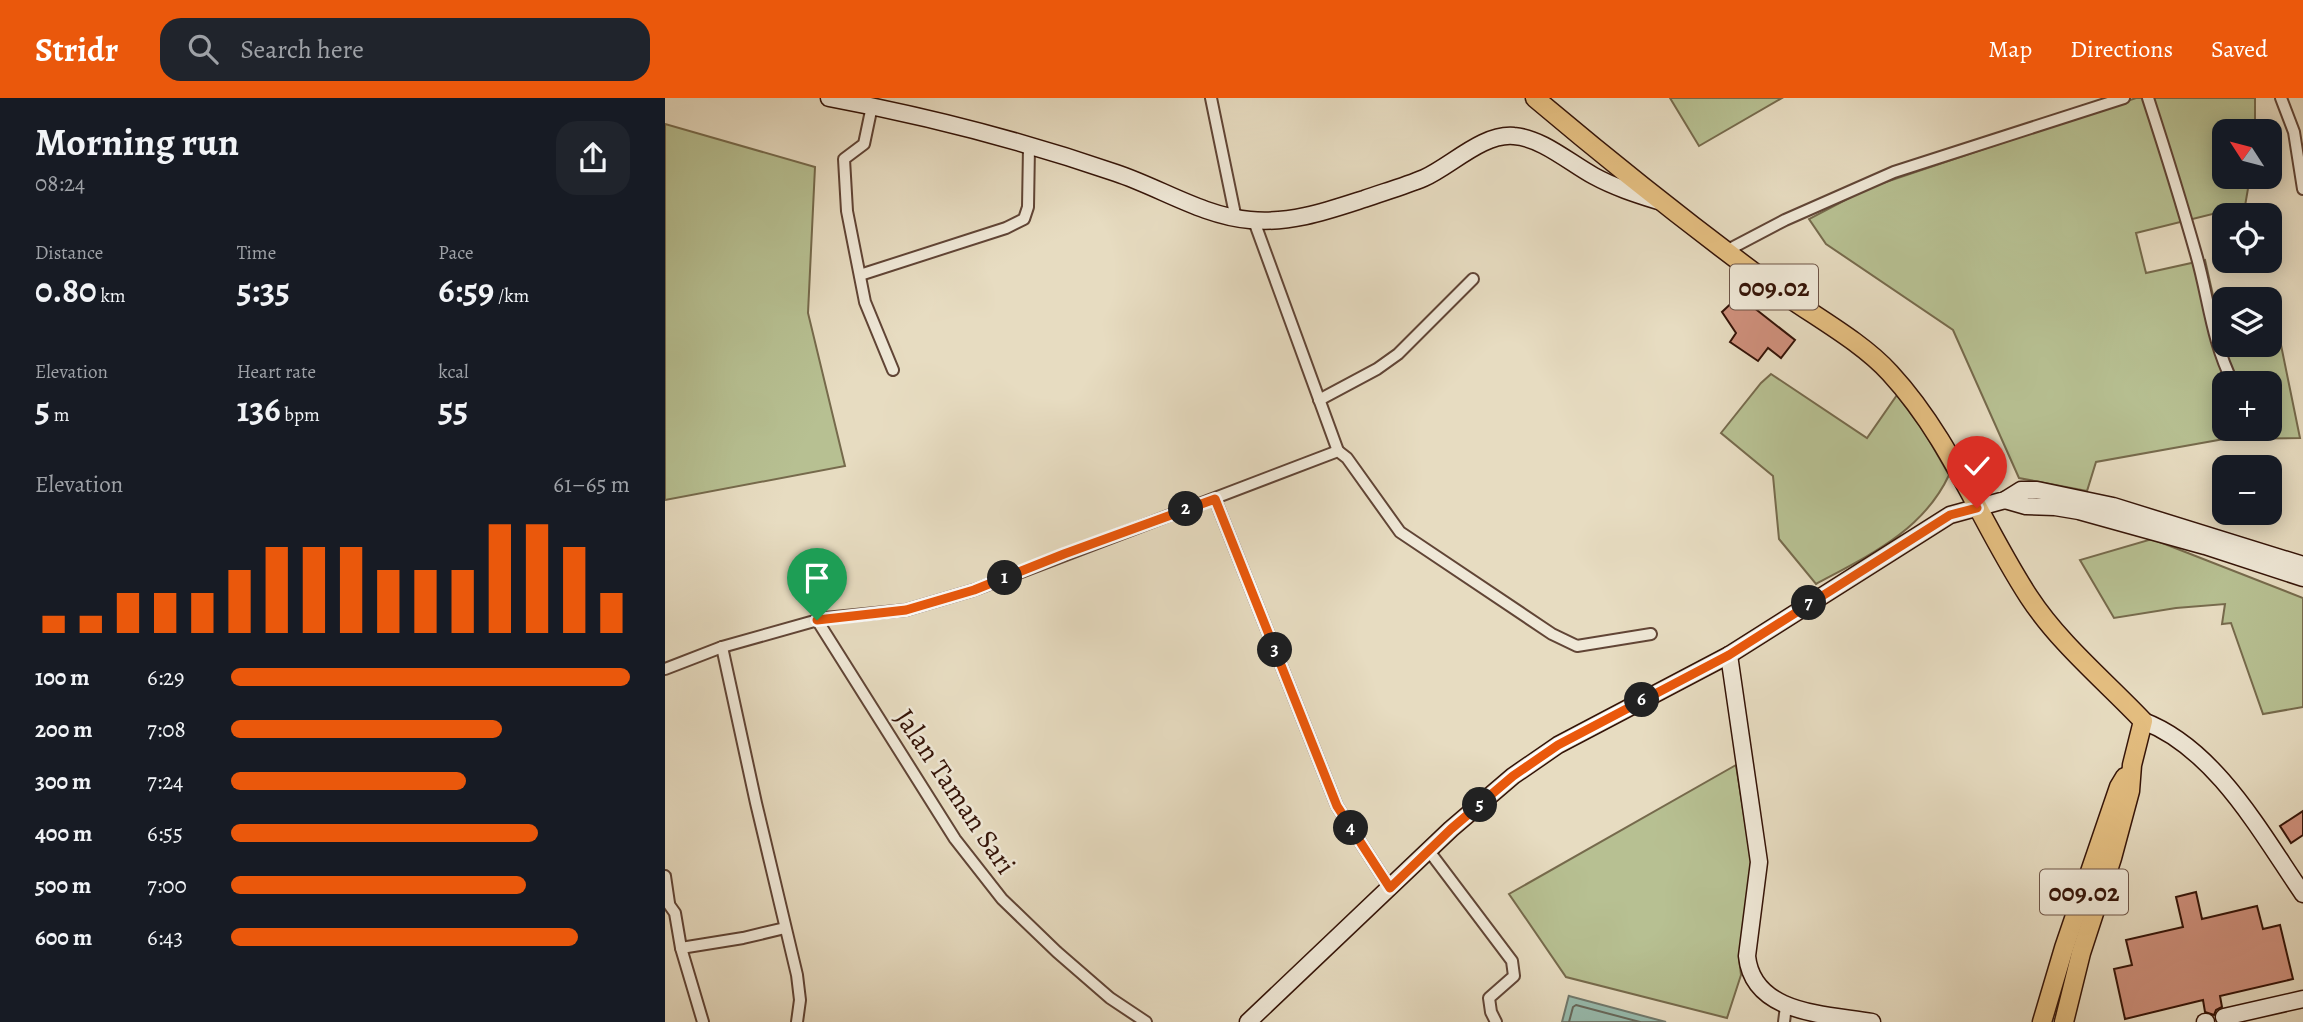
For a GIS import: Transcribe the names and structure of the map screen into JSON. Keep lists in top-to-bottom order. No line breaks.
{"streets":{"main road":["009.02"],"street":["Jalan Taman Sari"]},"north":"top left","page":{"header":"Stridr","search":"Search here","nav":["Map","Directions","Saved"],"heading":["Morning run","08:24"],"map_buttons":["+","−"],"stats":[["Distance","0.80 km"],["Time","5:35"],["Pace","6:59 /km"],["Elevation","5 m"],["Heart rate","136 bpm"],["kcal","55"]],"chart":["Elevation","61–65 m"],"pins":["2","1","7","3","6","5","4"],"list":[{"name":"100 m","note":"6:29"},{"name":"200 m","note":"7:08"},{"name":"300 m","note":"7:24"},{"name":"400 m","note":"6:55"},{"name":"500 m","note":"7:00"},{"name":"600 m","note":"6:43"}]}}
